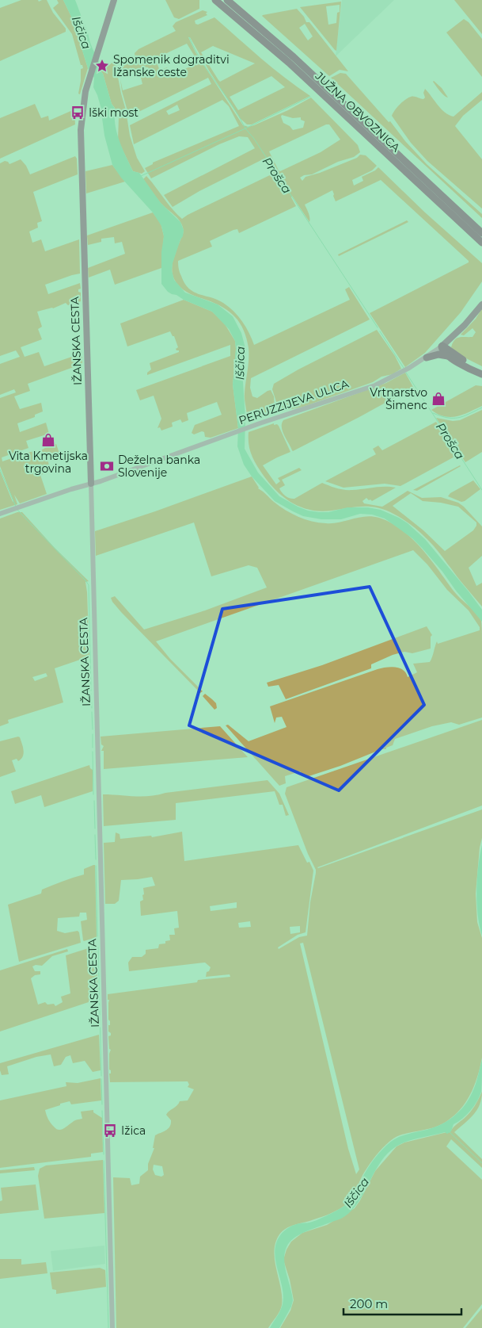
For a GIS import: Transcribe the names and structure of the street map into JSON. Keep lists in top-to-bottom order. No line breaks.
{"streets":{"highway":["JUŽNA OBVOZNICA"],"main road":["IŽANSKA CESTA","PERUZZIJEVA ULICA"]},"crossings":[["IŽANSKA CESTA","PERUZZIJEVA ULICA"]],"water":["Iščica","Prošca"],"places":{"place":["Spomenik dograditvi Ižanske ceste"],"bus stop":["Iški most","Ižica"],"shop":["Vrtnarstvo Šimenc","Vita Kmetijska trgovina"],"bank":["Deželna banka Slovenije"]},"scale_bar":"200 m"}
